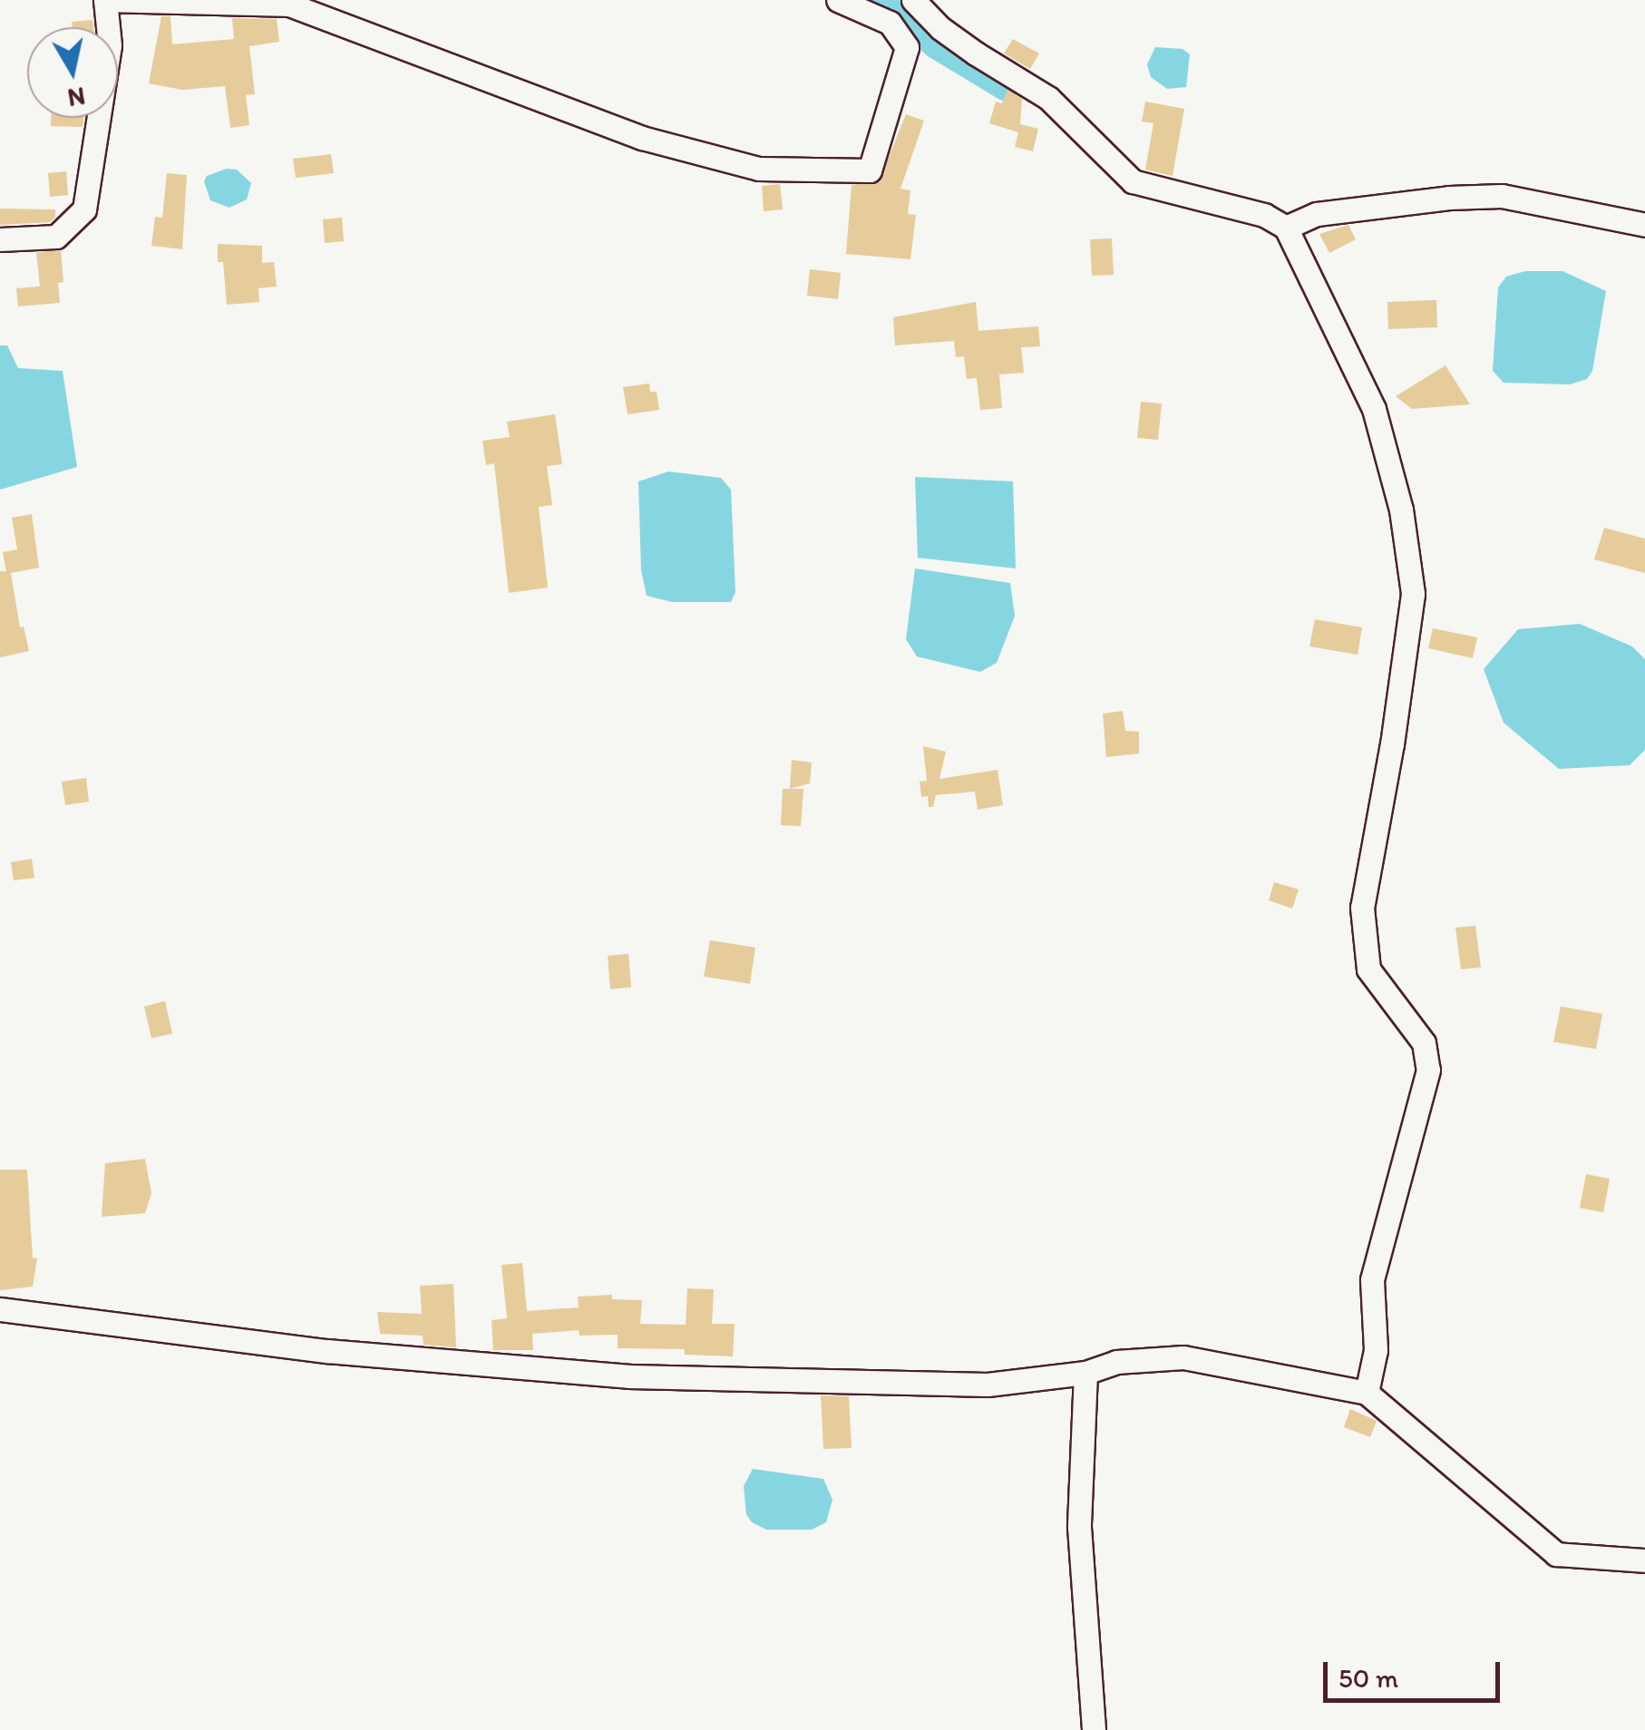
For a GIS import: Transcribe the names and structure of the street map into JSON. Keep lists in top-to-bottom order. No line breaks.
{"scale_bar":"50 m","north":"bottom"}
